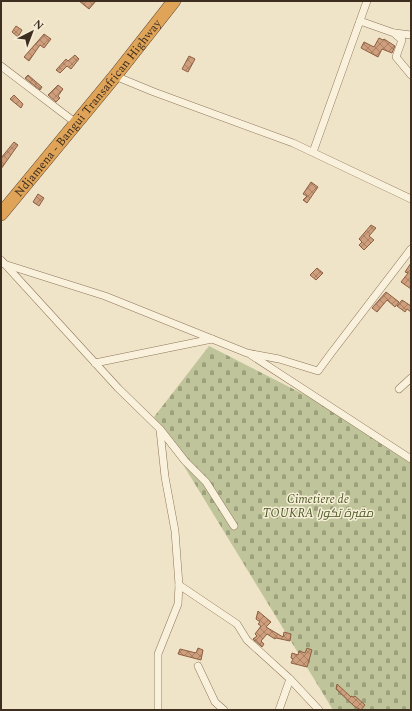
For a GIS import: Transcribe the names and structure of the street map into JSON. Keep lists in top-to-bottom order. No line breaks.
{"streets":{"highway":["Ndjamena - Bangui Transafrican Highway"]},"parks":["Cimetiere de TOUKRA مقبرة تكورا"],"north":"top right"}
